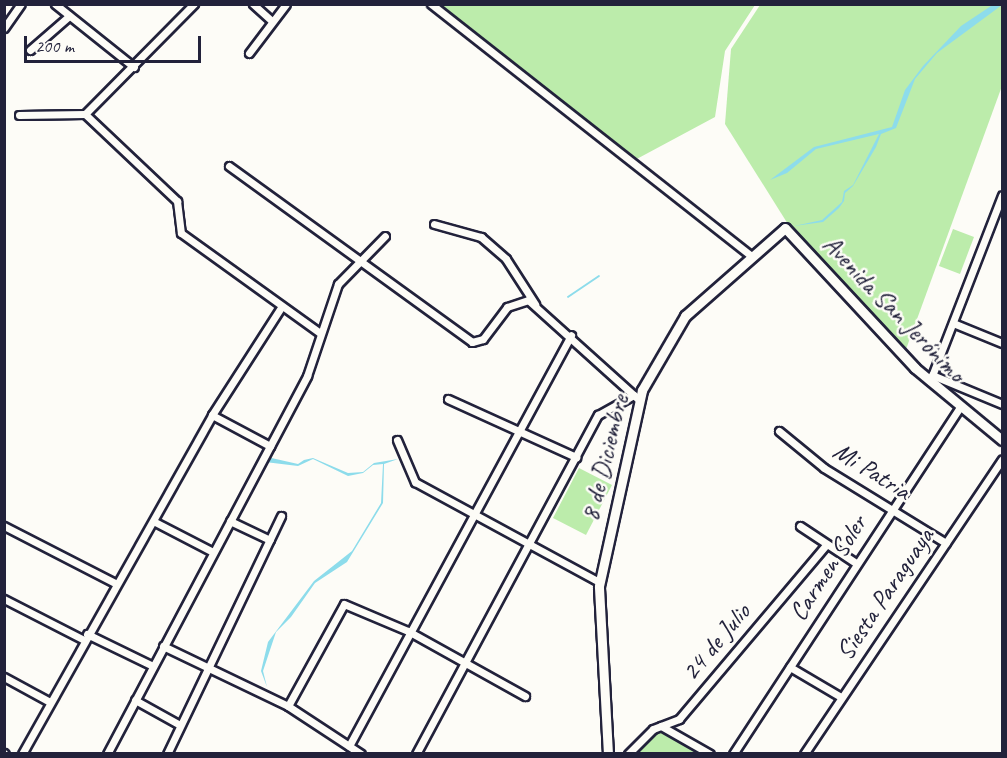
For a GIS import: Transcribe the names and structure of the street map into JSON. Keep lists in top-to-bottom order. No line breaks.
{"streets":{"street":["Avenida San Jerónimo","8 de Diciembre","Mi Patria","Carmen Soler","Siesta Paraguaya","24 de Julio"]},"crossings":[["Avenida San Jerónimo","8 de Diciembre"],["Avenida San Jerónimo","Carmen Soler"],["Mi Patria","Carmen Soler"],["Mi Patria","Siesta Paraguaya"]],"scale_bar":"200 m"}
